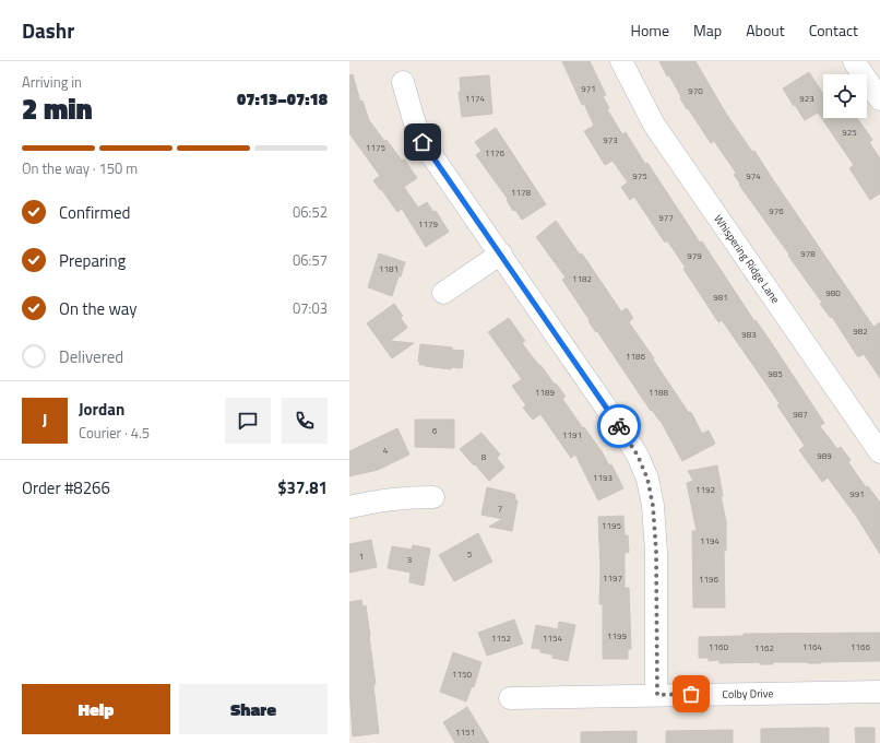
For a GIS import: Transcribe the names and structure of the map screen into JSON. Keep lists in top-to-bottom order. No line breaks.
{"streets":{"street":["Whispering Ridge Lane","Colby Drive"]},"house_numbers":["971","970","1174","923","925","973","1175","1176","975","974","1178","976","977","1179","978","979","1181","1182","980","981","982","983","1186","985","1189","1188","987","6","1191","4","989","8","1193","1192","991","7","1195","1194","5","1","3","1197","1196","1199","1152","1154","1160","1164","1166","1162","1150","1151"],"page":{"header":"Dashr","nav":["Home","Map","About","Contact"],"heading":["2 min","Arriving in","07:13–07:18"],"panel":["Jordan","Courier · 4.5","Order #8266","$37.81"],"bar":"On the way · 150 m","list":[["Confirmed","06:52"],["Preparing","06:57"],["On the way","07:03"],"Delivered"],"round":"J","buttons":["Help","Share"]}}
